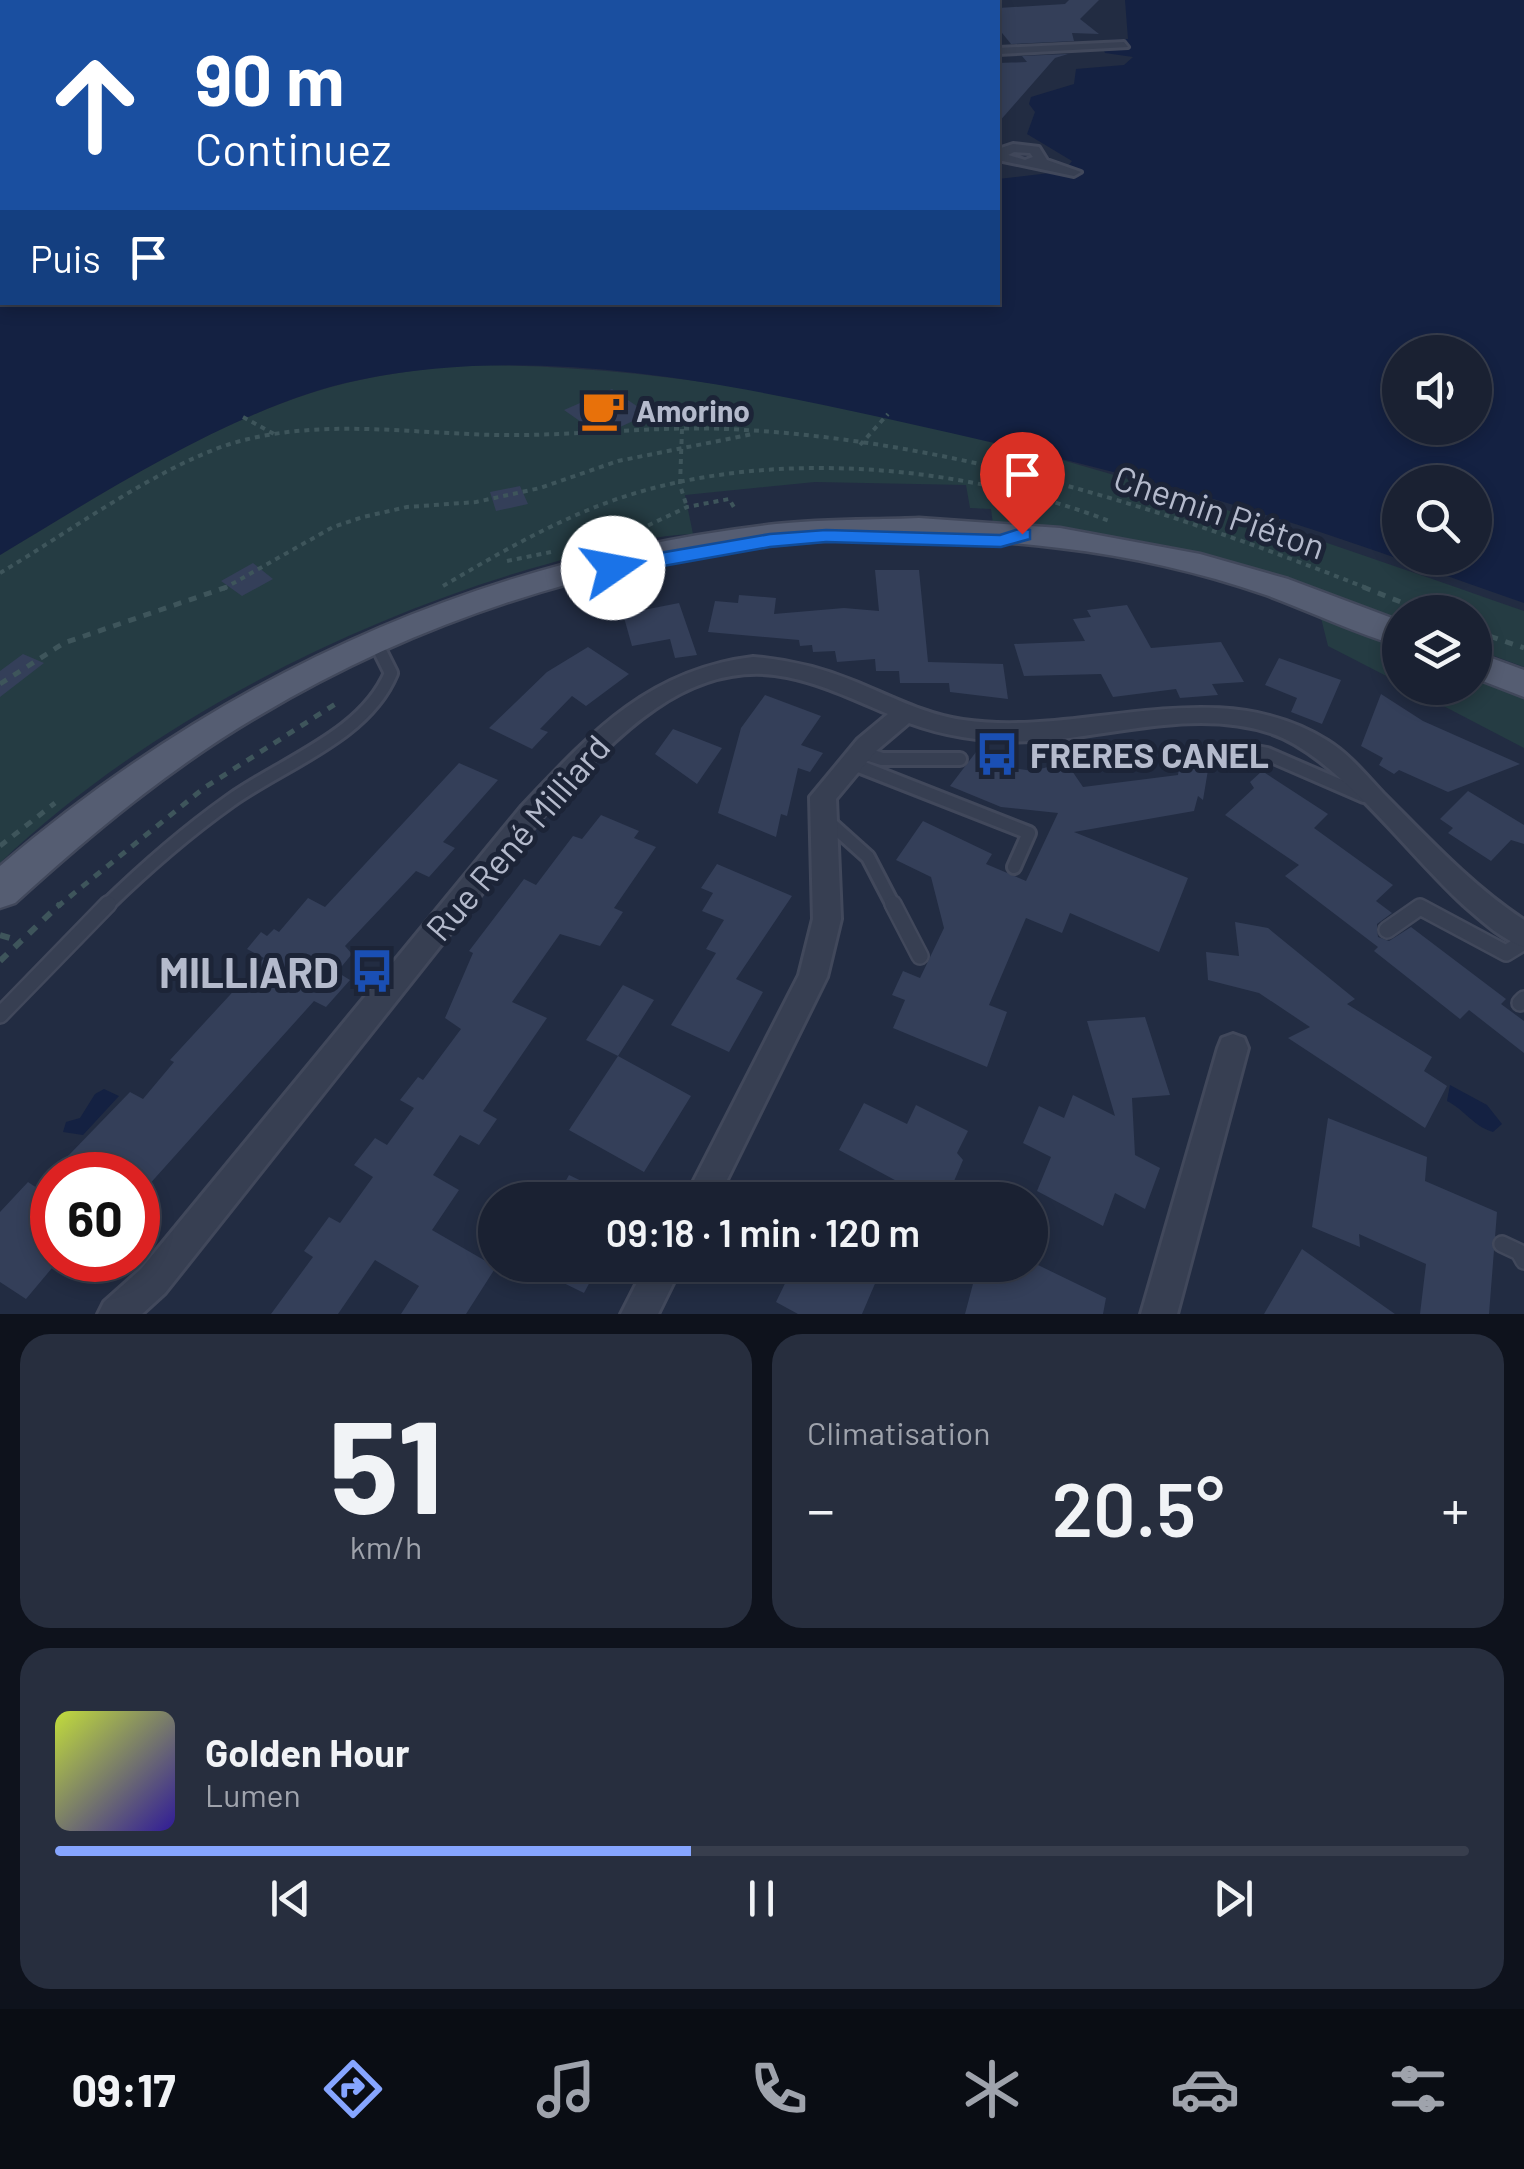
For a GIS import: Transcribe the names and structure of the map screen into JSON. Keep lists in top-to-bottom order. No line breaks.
{"streets":{"street":["Rue René Milliard"],"path":["Chemin Piéton"]},"places":{"cafe":["Amorino"],"bus stop":["FRERES CANEL","MILLIARD"]},"page":{"turn":["90 m","Continuez"],"then":"Puis","limit":"60","trip":"09:18 · 1 min · 120 m","tile":[["51","km/h"],"Climatisation"],"heat":["−","20.5°","+"],"song":["Golden Hour","Lumen"],"tabs":"09:17"}}
